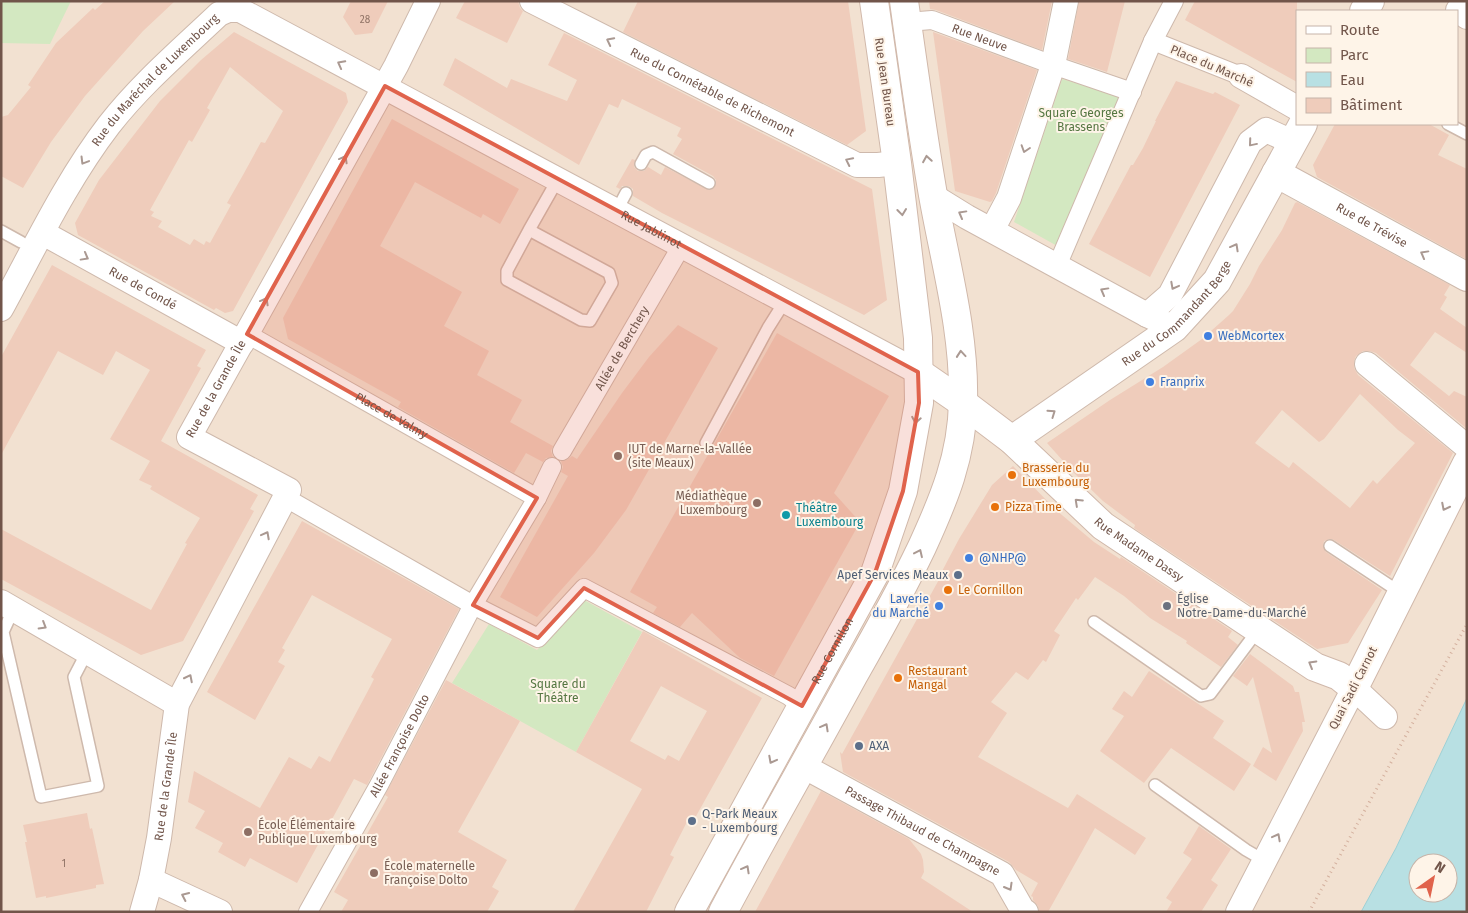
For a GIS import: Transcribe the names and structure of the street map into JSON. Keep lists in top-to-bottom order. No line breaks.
{"streets":{"main road":["Rue Jean Bureau","Rue de Trévise","Rue du Commandant Berge","Rue Madame Dassy","Rue Cornillon","Quai Sadi Carnot"],"street":["Rue Neuve","Place du Marché","Rue du Maréchal de Luxembourg","Rue du Connétable de Richemont","Rue Jablinot","Rue de Condé","Allée de Berchery","Rue de la Grande Île","Place de Valmy","Allée Françoise Dolto","Passage Thibaud de Champagne"]},"crossings":[["Rue du Maréchal de Luxembourg","Rue Jablinot"],["Rue du Maréchal de Luxembourg","Rue de Condé"],["Rue du Maréchal de Luxembourg","Rue de la Grande Île"],["Rue Jean Bureau","Rue du Connétable de Richemont"],["Rue Jean Bureau","Rue Jablinot"],["Rue Jean Bureau","Rue Madame Dassy"],["Rue Jean Bureau","Rue Cornillon"],["Rue de Trévise","Rue du Commandant Berge"],["Rue Jablinot","Allée de Berchery"],["Rue Jablinot","Rue de la Grande Île"],["Rue Jablinot","Rue Madame Dassy"],["Rue Jablinot","Rue Cornillon"],["Rue de Condé","Rue de la Grande Île"],["Rue de Condé","Place de Valmy"],["Rue du Commandant Berge","Rue Madame Dassy"],["Rue de la Grande Île","Place de Valmy"],["Rue Madame Dassy","Rue Cornillon"],["Rue Madame Dassy","Quai Sadi Carnot"]],"one_way":["Rue du Connétable de Richemont","Rue de Trévise","Rue de Condé","Rue de la Grande Île","Rue Madame Dassy","Passage Thibaud de Champagne"],"parks":["Square Georges Brassens","Square du Théâtre"],"places":["WebMcortex","Franprix","IUT de Marne-la-Vallée (site Meaux)","Brasserie du Luxembourg","Médiathèque Luxembourg","Pizza Time","Théâtre Luxembourg","@NHP@","Apef Services Meaux","Le Cornillon","Laverie du Marché","Église Notre-Dame-du-Marché","Restaurant Mangal","AXA","Q-Park Meaux - Luxembourg","École Élémentaire Publique Luxembourg","École maternelle Françoise Dolto"],"house_numbers":["28","1"],"legend":["Route","Parc","Eau","Bâtiment"],"north":"top right"}
